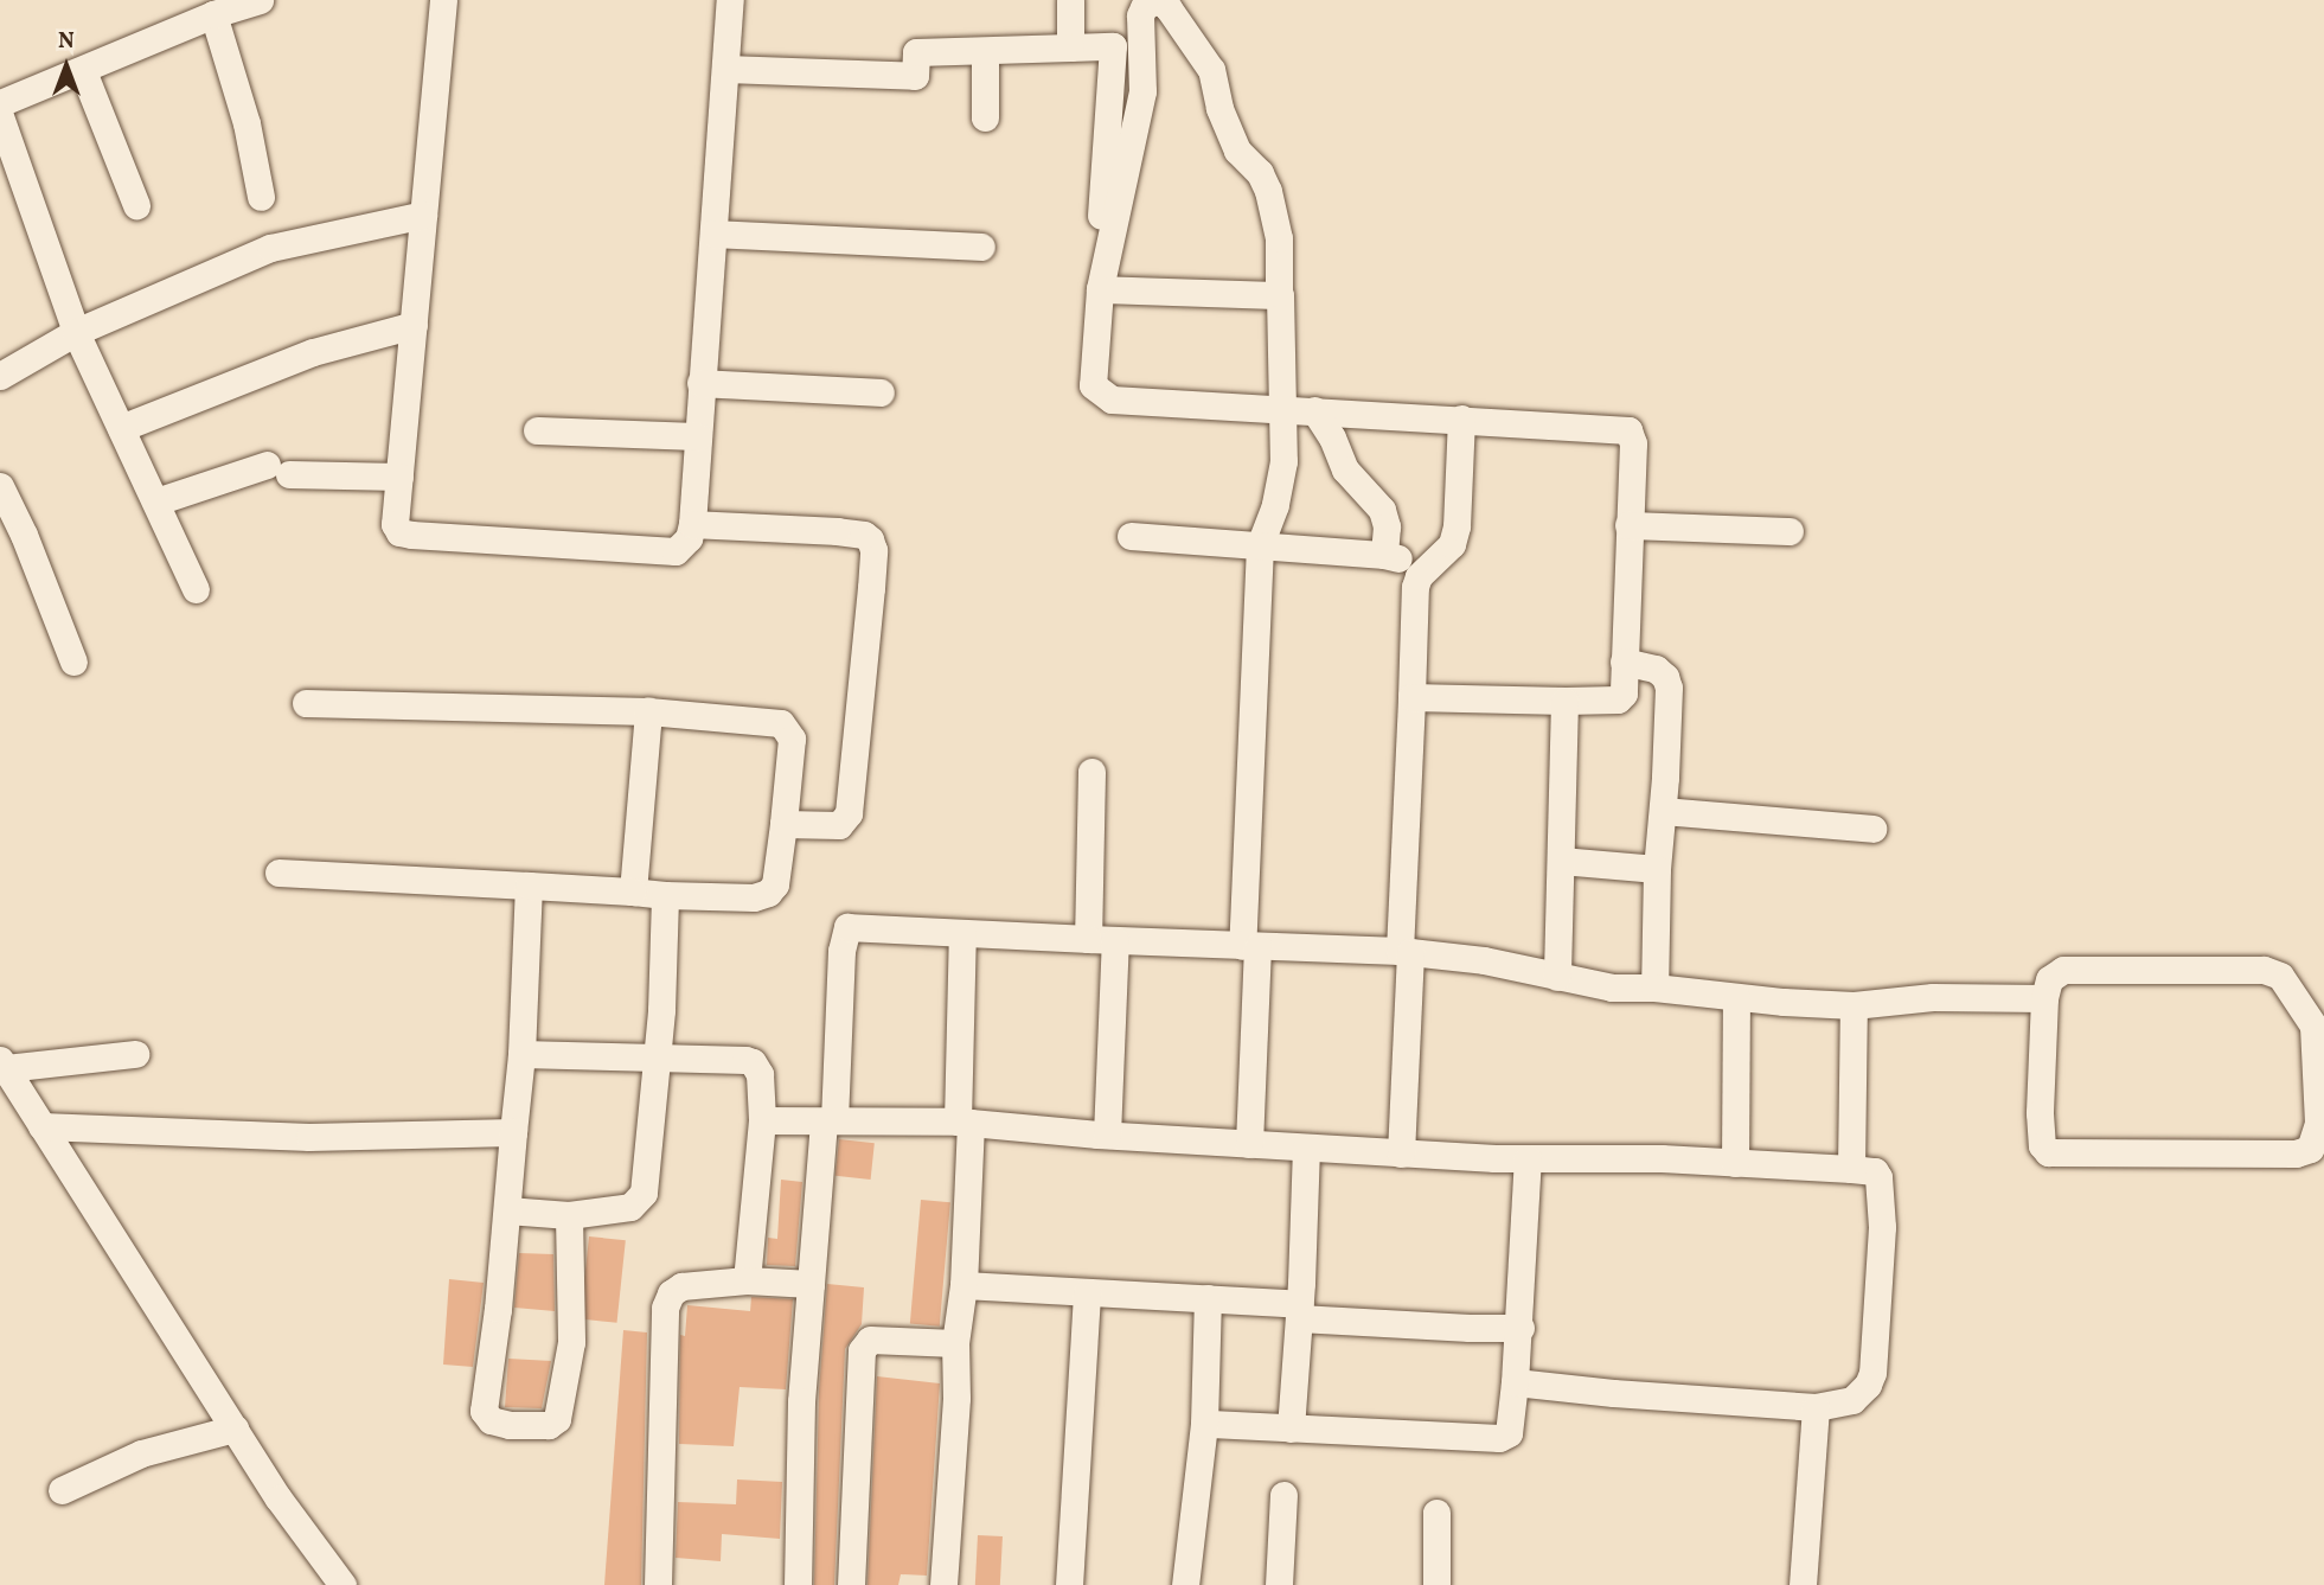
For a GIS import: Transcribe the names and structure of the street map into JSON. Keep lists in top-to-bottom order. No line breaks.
{"north":"top"}
